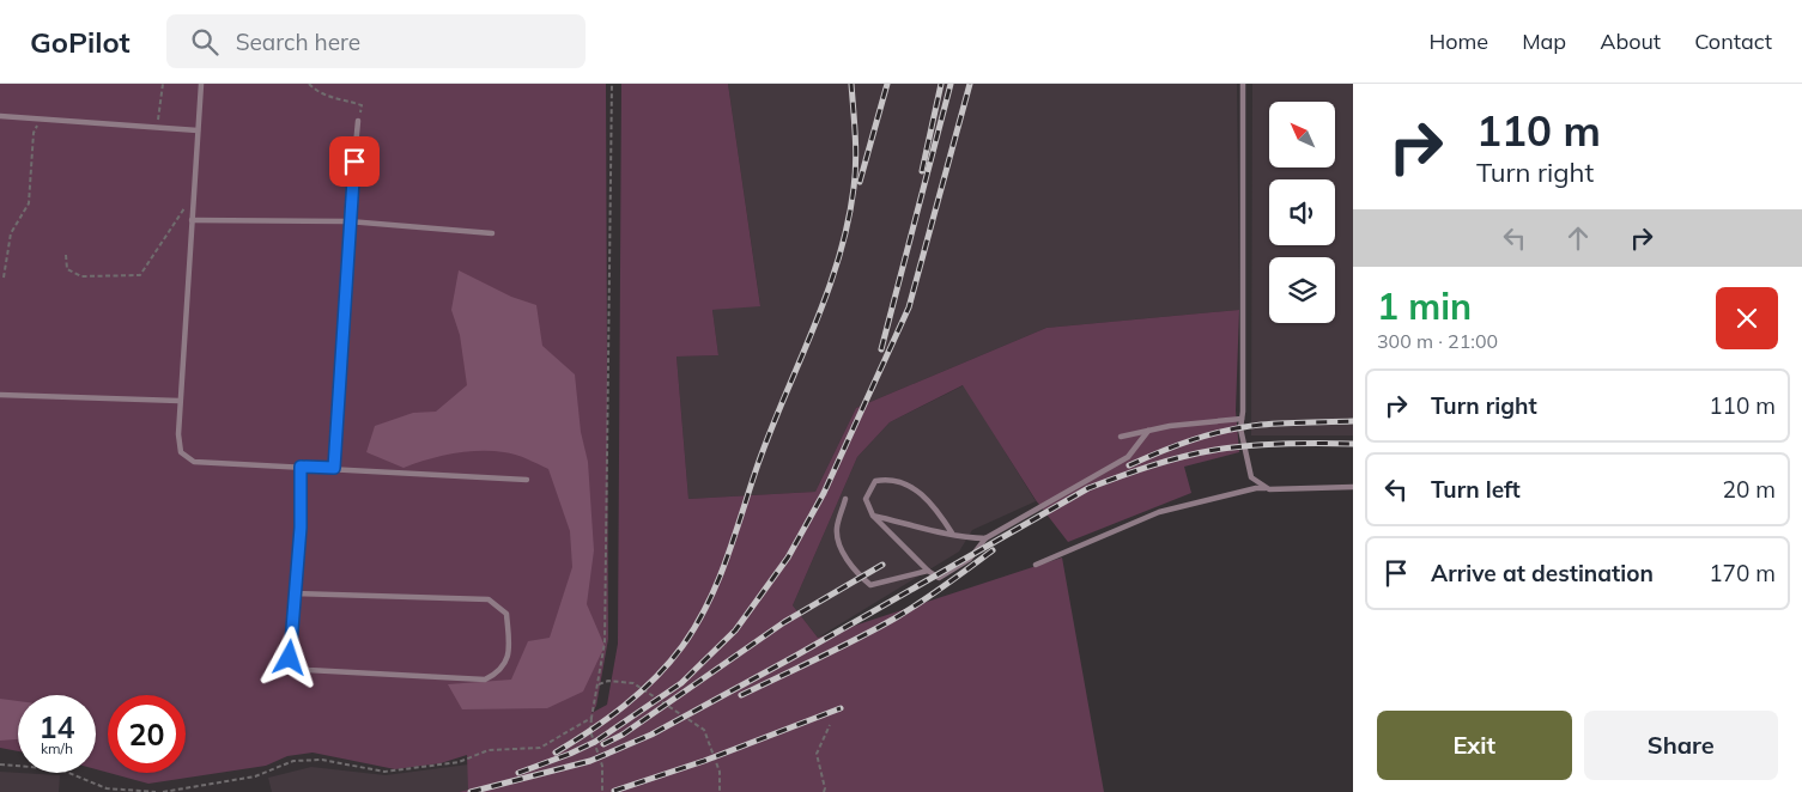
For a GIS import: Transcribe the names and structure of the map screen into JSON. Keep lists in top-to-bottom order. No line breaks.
{"north":"top left","page":{"header":"GoPilot","search":"Search here","nav":["Home","Map","About","Contact"],"turn":["110 m","Turn right"],"heading":["1 min","300 m · 21:00"],"list":[{"name":"Turn right","value":"110 m"},{"name":"Turn left","value":"20 m"},{"name":"Arrive at destination","value":"170 m"}],"speed":"14 km/h","limit":"20","buttons":["Exit","Share"]}}
